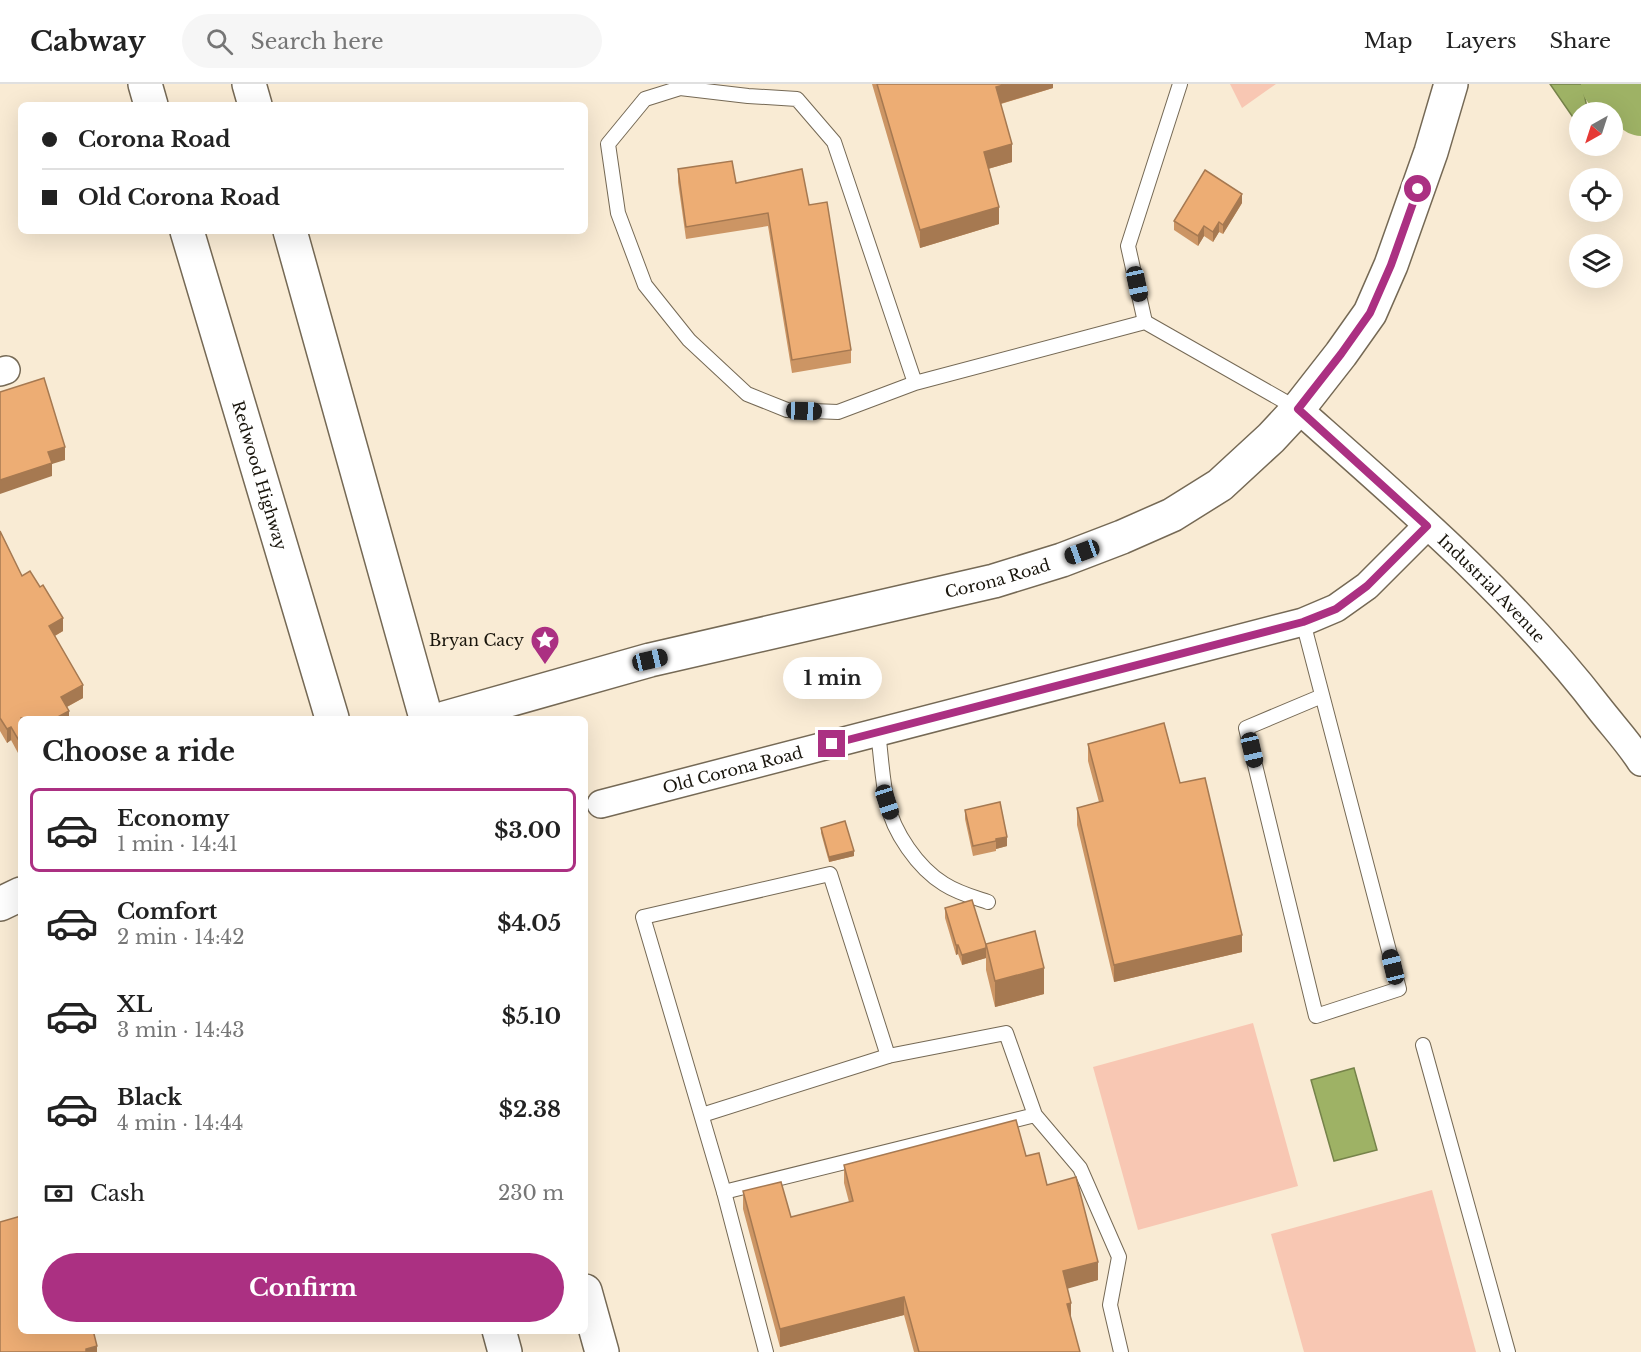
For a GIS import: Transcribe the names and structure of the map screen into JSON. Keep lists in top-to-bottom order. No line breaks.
{"streets":{"main road":["Redwood Highway","Corona Road"],"street":["Industrial Avenue","Old Corona Road"]},"crossings":[["Corona Road","Industrial Avenue"],["Industrial Avenue","Old Corona Road"]],"places":{"place":["Bryan Cacy"]},"north":"bottom left","page":{"header":"Cabway","search":"Search here","nav":["Map","Layers","Share"],"banner":["Corona Road","Old Corona Road"],"bubble":"1 min","heading":"Choose a ride","list":[{"name":"Economy","note":"1 min · 14:41","value":"$3.00"},{"name":"Comfort","note":"2 min · 14:42","value":"$4.05"},{"name":"XL","note":"3 min · 14:43","value":"$5.10"},{"name":"Black","note":"4 min · 14:44","value":"$2.38"}],"pay":["Cash","230 m"],"buttons":"Confirm"}}
